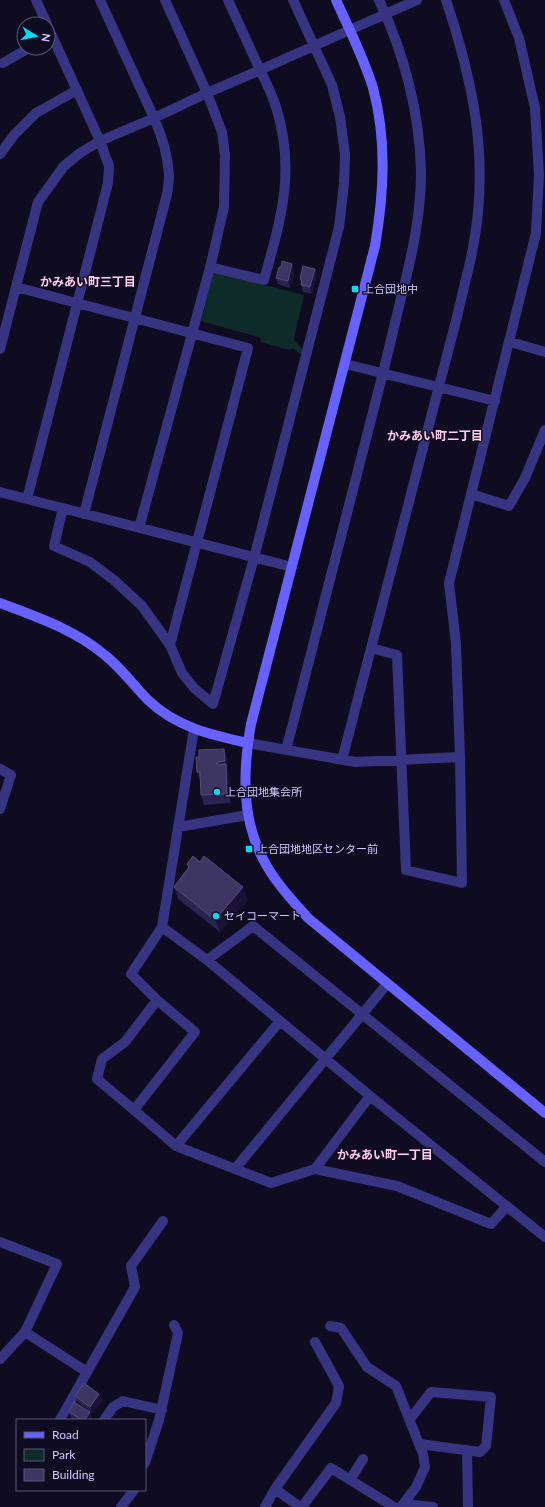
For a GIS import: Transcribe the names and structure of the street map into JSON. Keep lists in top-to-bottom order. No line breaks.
{"districts":["かみあい町三丁目","かみあい町二丁目","かみあい町一丁目"],"places":{"transit":["上合団地中","上合団地地区センター前"],"other":["上合団地集会所","セイコーマート"]},"legend":["Road","Park","Building"],"north":"right"}
